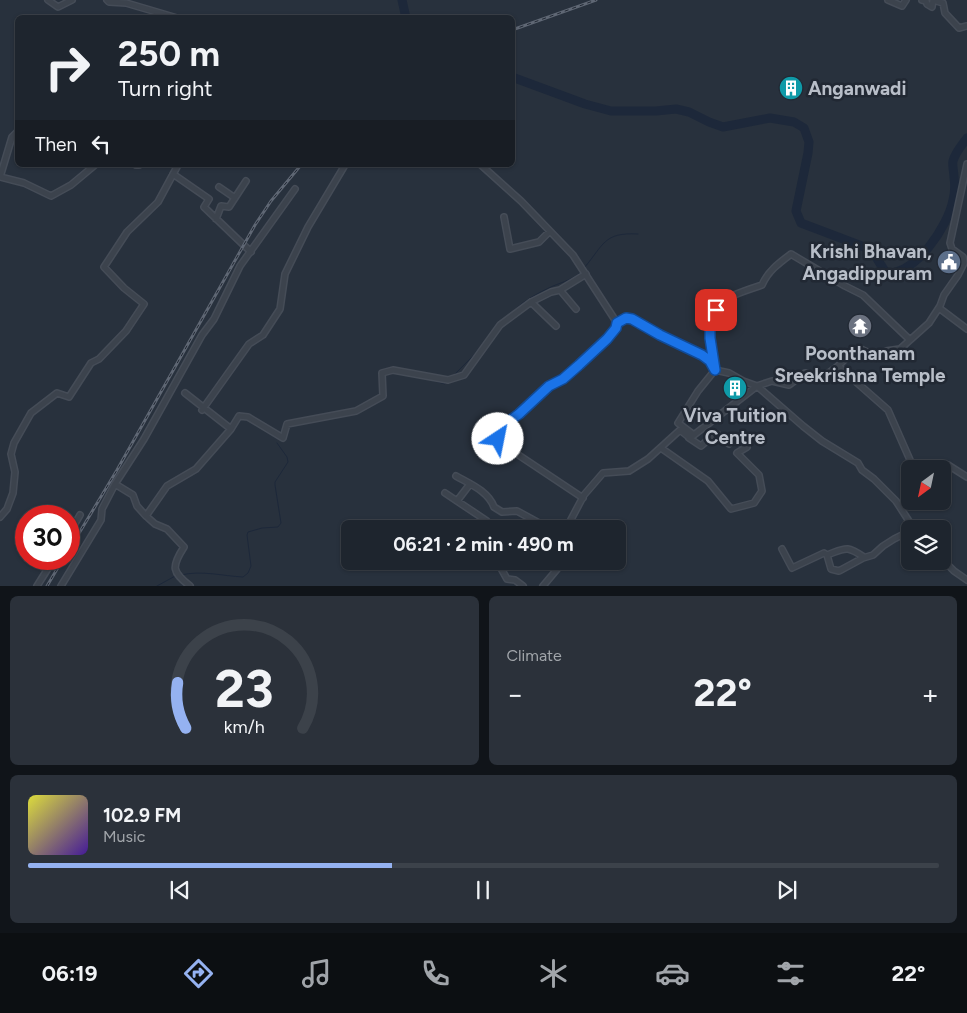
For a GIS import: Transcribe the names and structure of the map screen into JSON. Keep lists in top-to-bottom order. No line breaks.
{"places":{"building":["Anganwadi","Viva Tuition Centre"],"public building":["Krishi Bhavan, Angadippuram"],"temple":["Poonthanam Sreekrishna Temple"]},"north":"bottom left","page":{"turn":["250 m","Turn right"],"then":"Then","limit":"30","trip":"06:21 · 2 min · 490 m","tile":"Climate","heat":["−","22°","+"],"song":["102.9 FM","Music"],"tabs":["06:19","22°"],"gauge":["23","km/h"]}}
